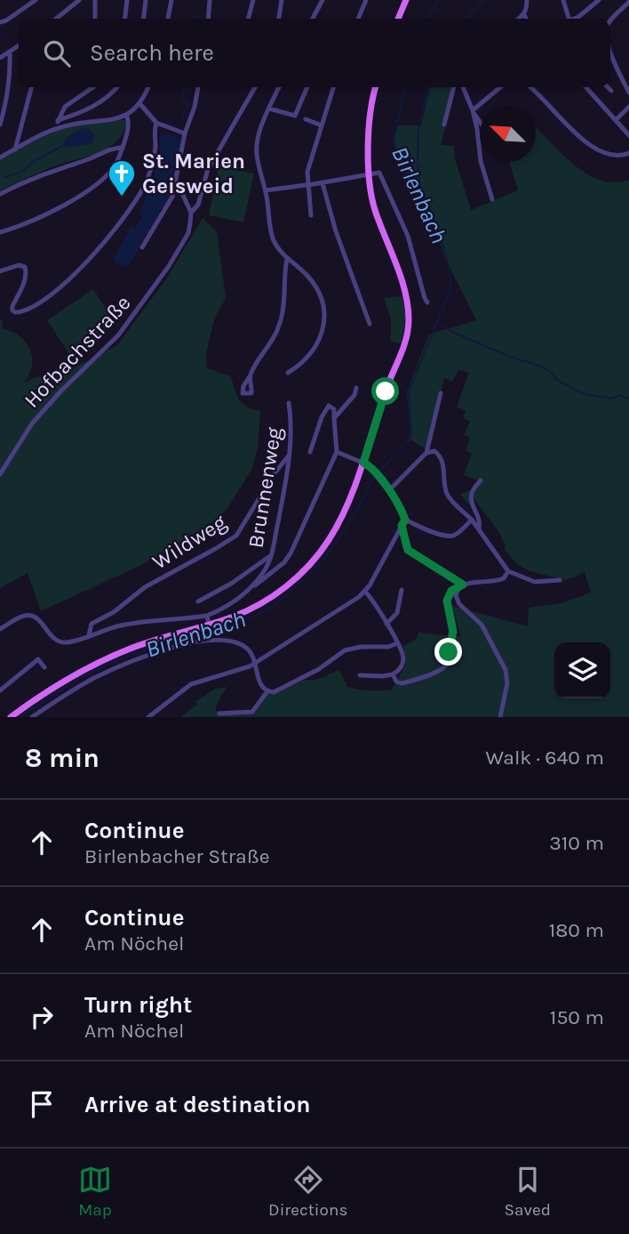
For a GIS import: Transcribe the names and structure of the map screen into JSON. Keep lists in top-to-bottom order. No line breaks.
{"streets":{"street":["Hofbachstraße","Brunnenweg","Wildweg"]},"crossings":[["Brunnenweg","Wildweg"]],"water":["Birlenbach"],"places":{"church":["St. Marien Geisweid"]},"north":"top left","page":{"search":"Search here","heading":["8 min","Walk · 640 m"],"list":[["Continue","Birlenbacher Straße","310 m"],["Continue","Am Nöchel","180 m"],["Turn right","Am Nöchel","150 m"],"Arrive at destination"],"nav":["Map","Directions","Saved"]}}
